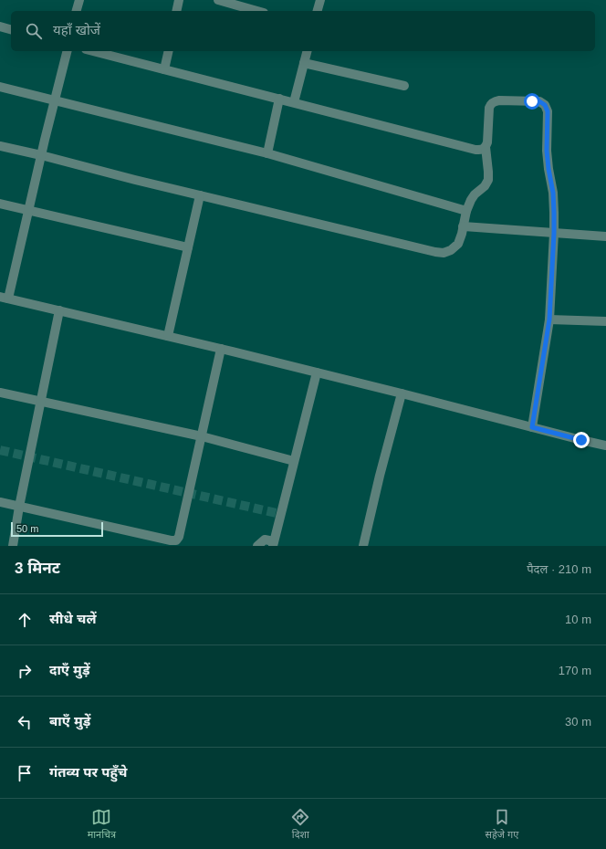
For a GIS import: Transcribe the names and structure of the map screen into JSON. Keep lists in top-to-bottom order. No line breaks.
{"scale_bar":"50 m","page":{"search":"यहाँ खोजें","scale":"50 m","heading":["3 मिनट","पैदल · 210 m"],"list":[["सीधे चलें","10 m"],["दाएँ मुड़ें","170 m"],["बाएँ मुड़ें","30 m"],"गंतव्य पर पहुँचे"],"nav":["मानचित्र","दिशा","सहेजे गए"]}}
